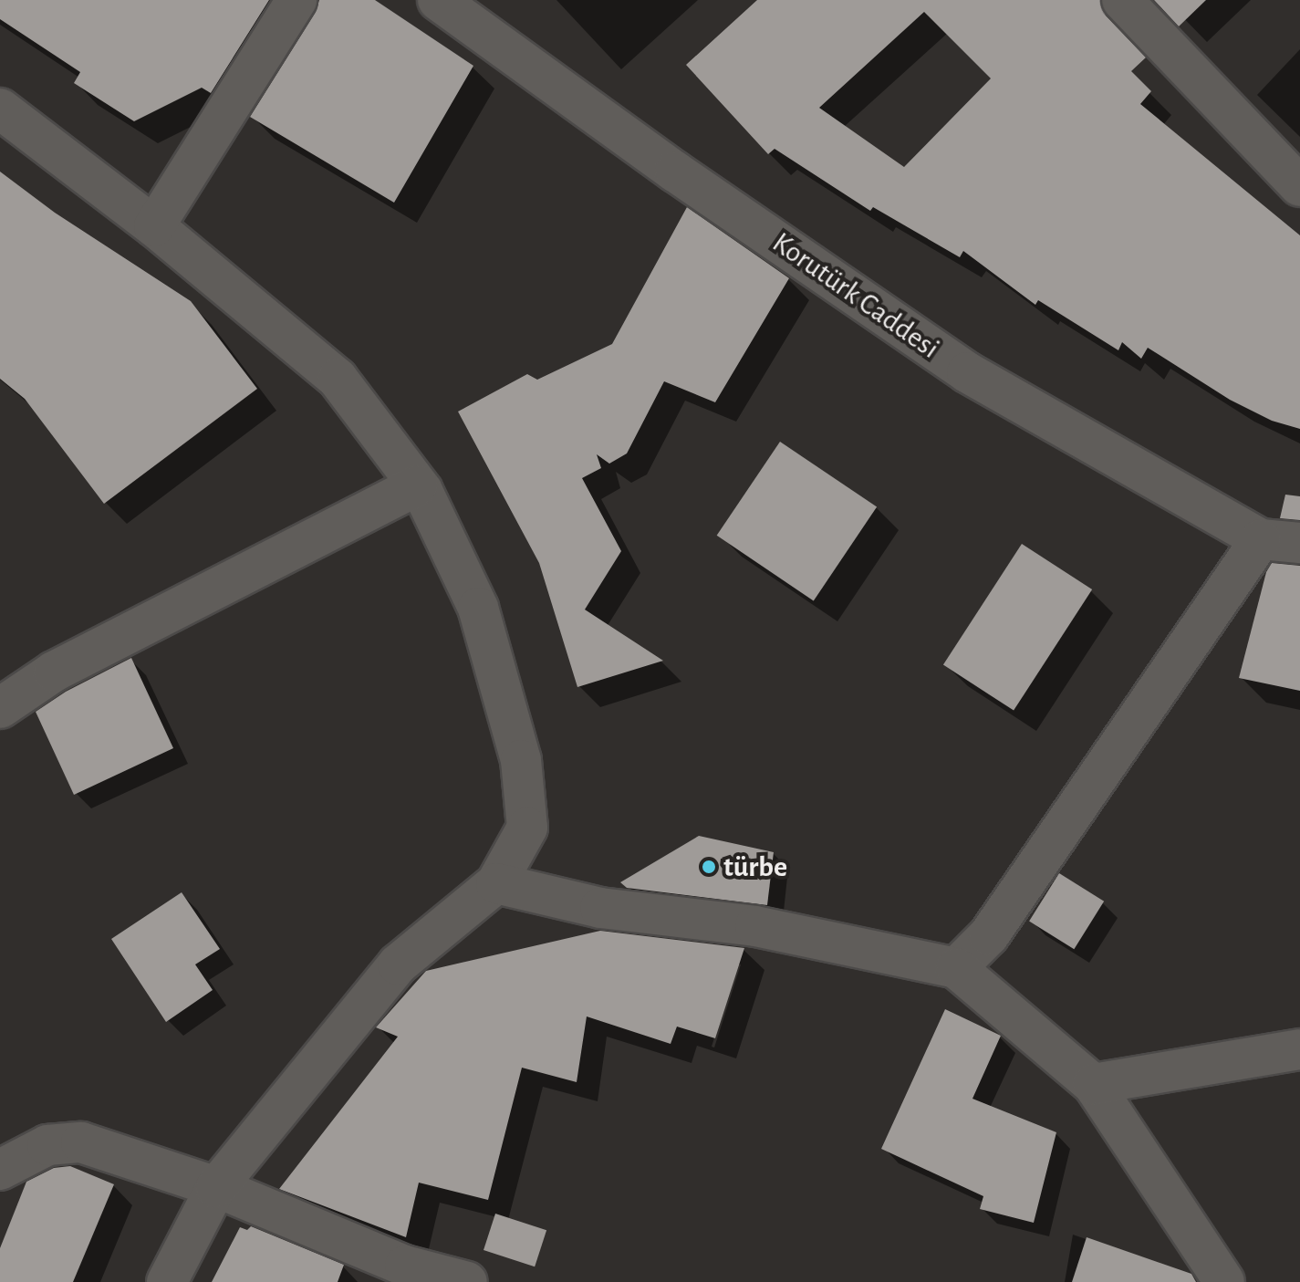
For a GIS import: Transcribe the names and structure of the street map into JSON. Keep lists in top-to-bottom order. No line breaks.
{"streets":{"street":["Korutürk Caddesi"]},"places":["türbe"]}
